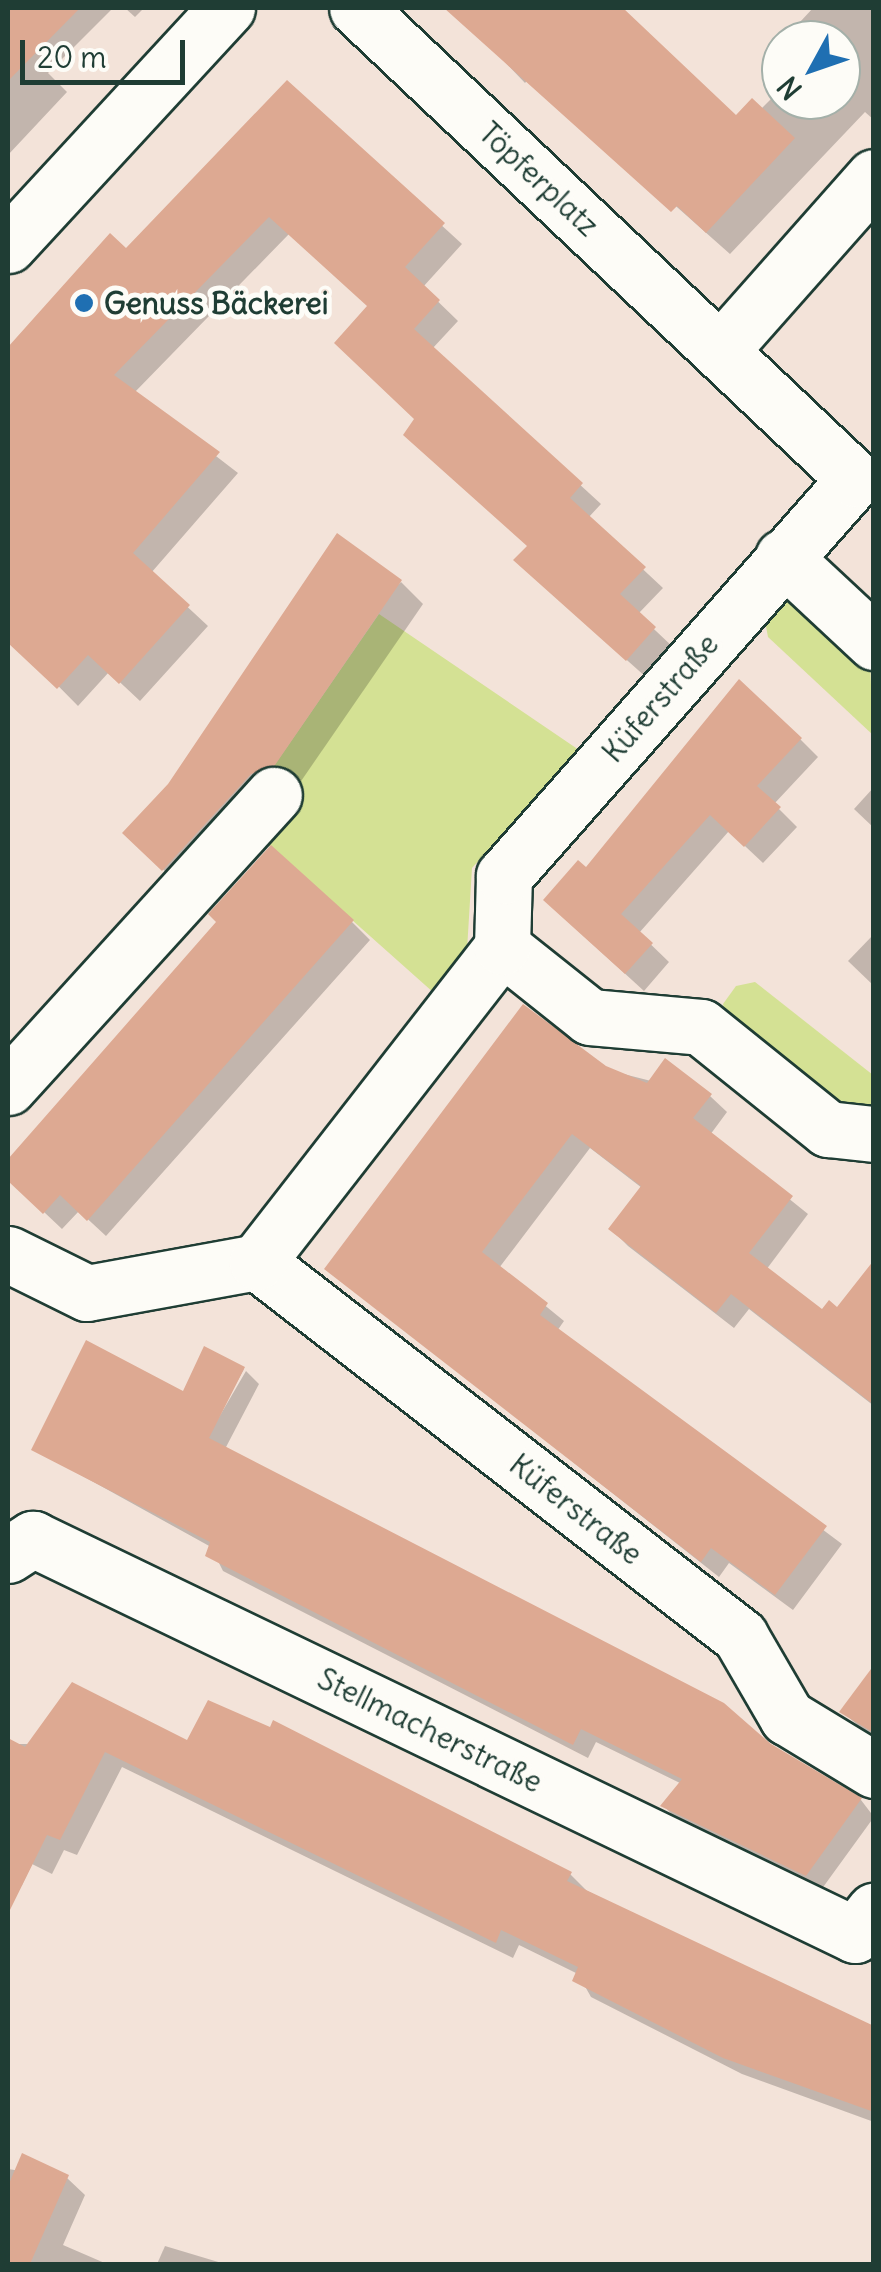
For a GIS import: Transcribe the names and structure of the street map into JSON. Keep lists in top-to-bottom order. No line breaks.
{"streets":{"street":["Töpferplatz","Küferstraße","Stellmacherstraße"]},"crossings":[["Töpferplatz","Küferstraße"]],"places":["Genuss Bäckerei"],"scale_bar":"20 m","north":"bottom left"}
